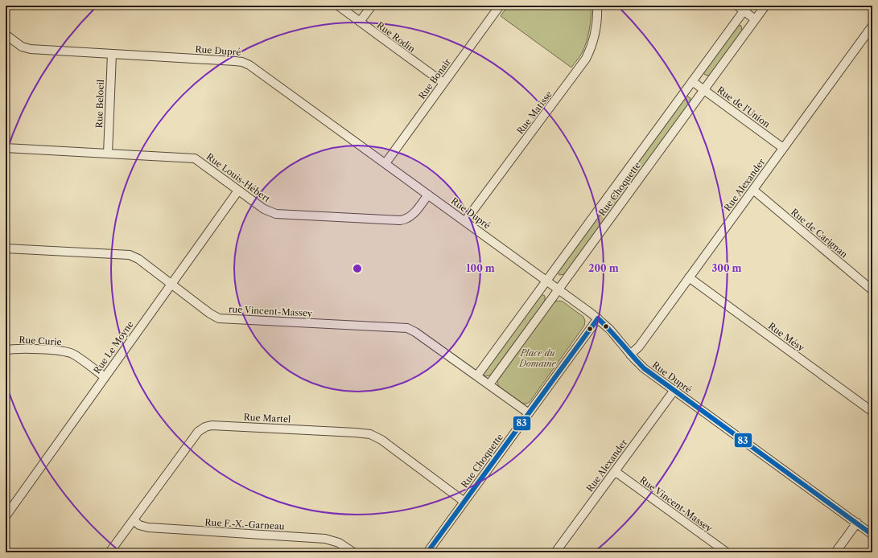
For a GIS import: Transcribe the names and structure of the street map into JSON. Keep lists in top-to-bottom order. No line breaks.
{"streets":{"street":["Rue Rodin","Rue Dupré","Rue Bonair","Rue Beloeil","Rue de l'Union","Rue Matisse","Rue Louis-Hébert","Rue Alexander","Rue Choquette","Rue de Carignan","rue Vincent-Massey","Rue Mésy","Rue Curie","Rue Le Moyne","Rue Martel","Rue Vincent-Massey","Rue F.-X.-Garneau"]},"crossings":[["Rue Rodin","Rue Bonair"],["Rue Dupré","Rue Bonair"],["Rue Dupré","Rue Beloeil"],["Rue Dupré","Rue Matisse"],["Rue Dupré","Rue Louis-Hébert"],["Rue Dupré","Rue Alexander"],["Rue Dupré","Rue Choquette"],["Rue Beloeil","Rue Louis-Hébert"],["Rue de l'Union","Rue Alexander"],["Rue de l'Union","Rue Choquette"],["Rue Louis-Hébert","Rue Le Moyne"],["Rue Alexander","Rue de Carignan"],["Rue Alexander","Rue Mésy"],["Rue Alexander","Rue Vincent-Massey"],["Rue Choquette","rue Vincent-Massey"],["Rue Choquette","Rue Martel"],["rue Vincent-Massey","Rue Le Moyne"],["Rue Curie","Rue Le Moyne"],["Rue Martel","Rue F.-X.-Garneau"]],"parks":["Place du Domaine"],"lines":["transit line 83"],"rings":["100 m","200 m","300 m"]}
